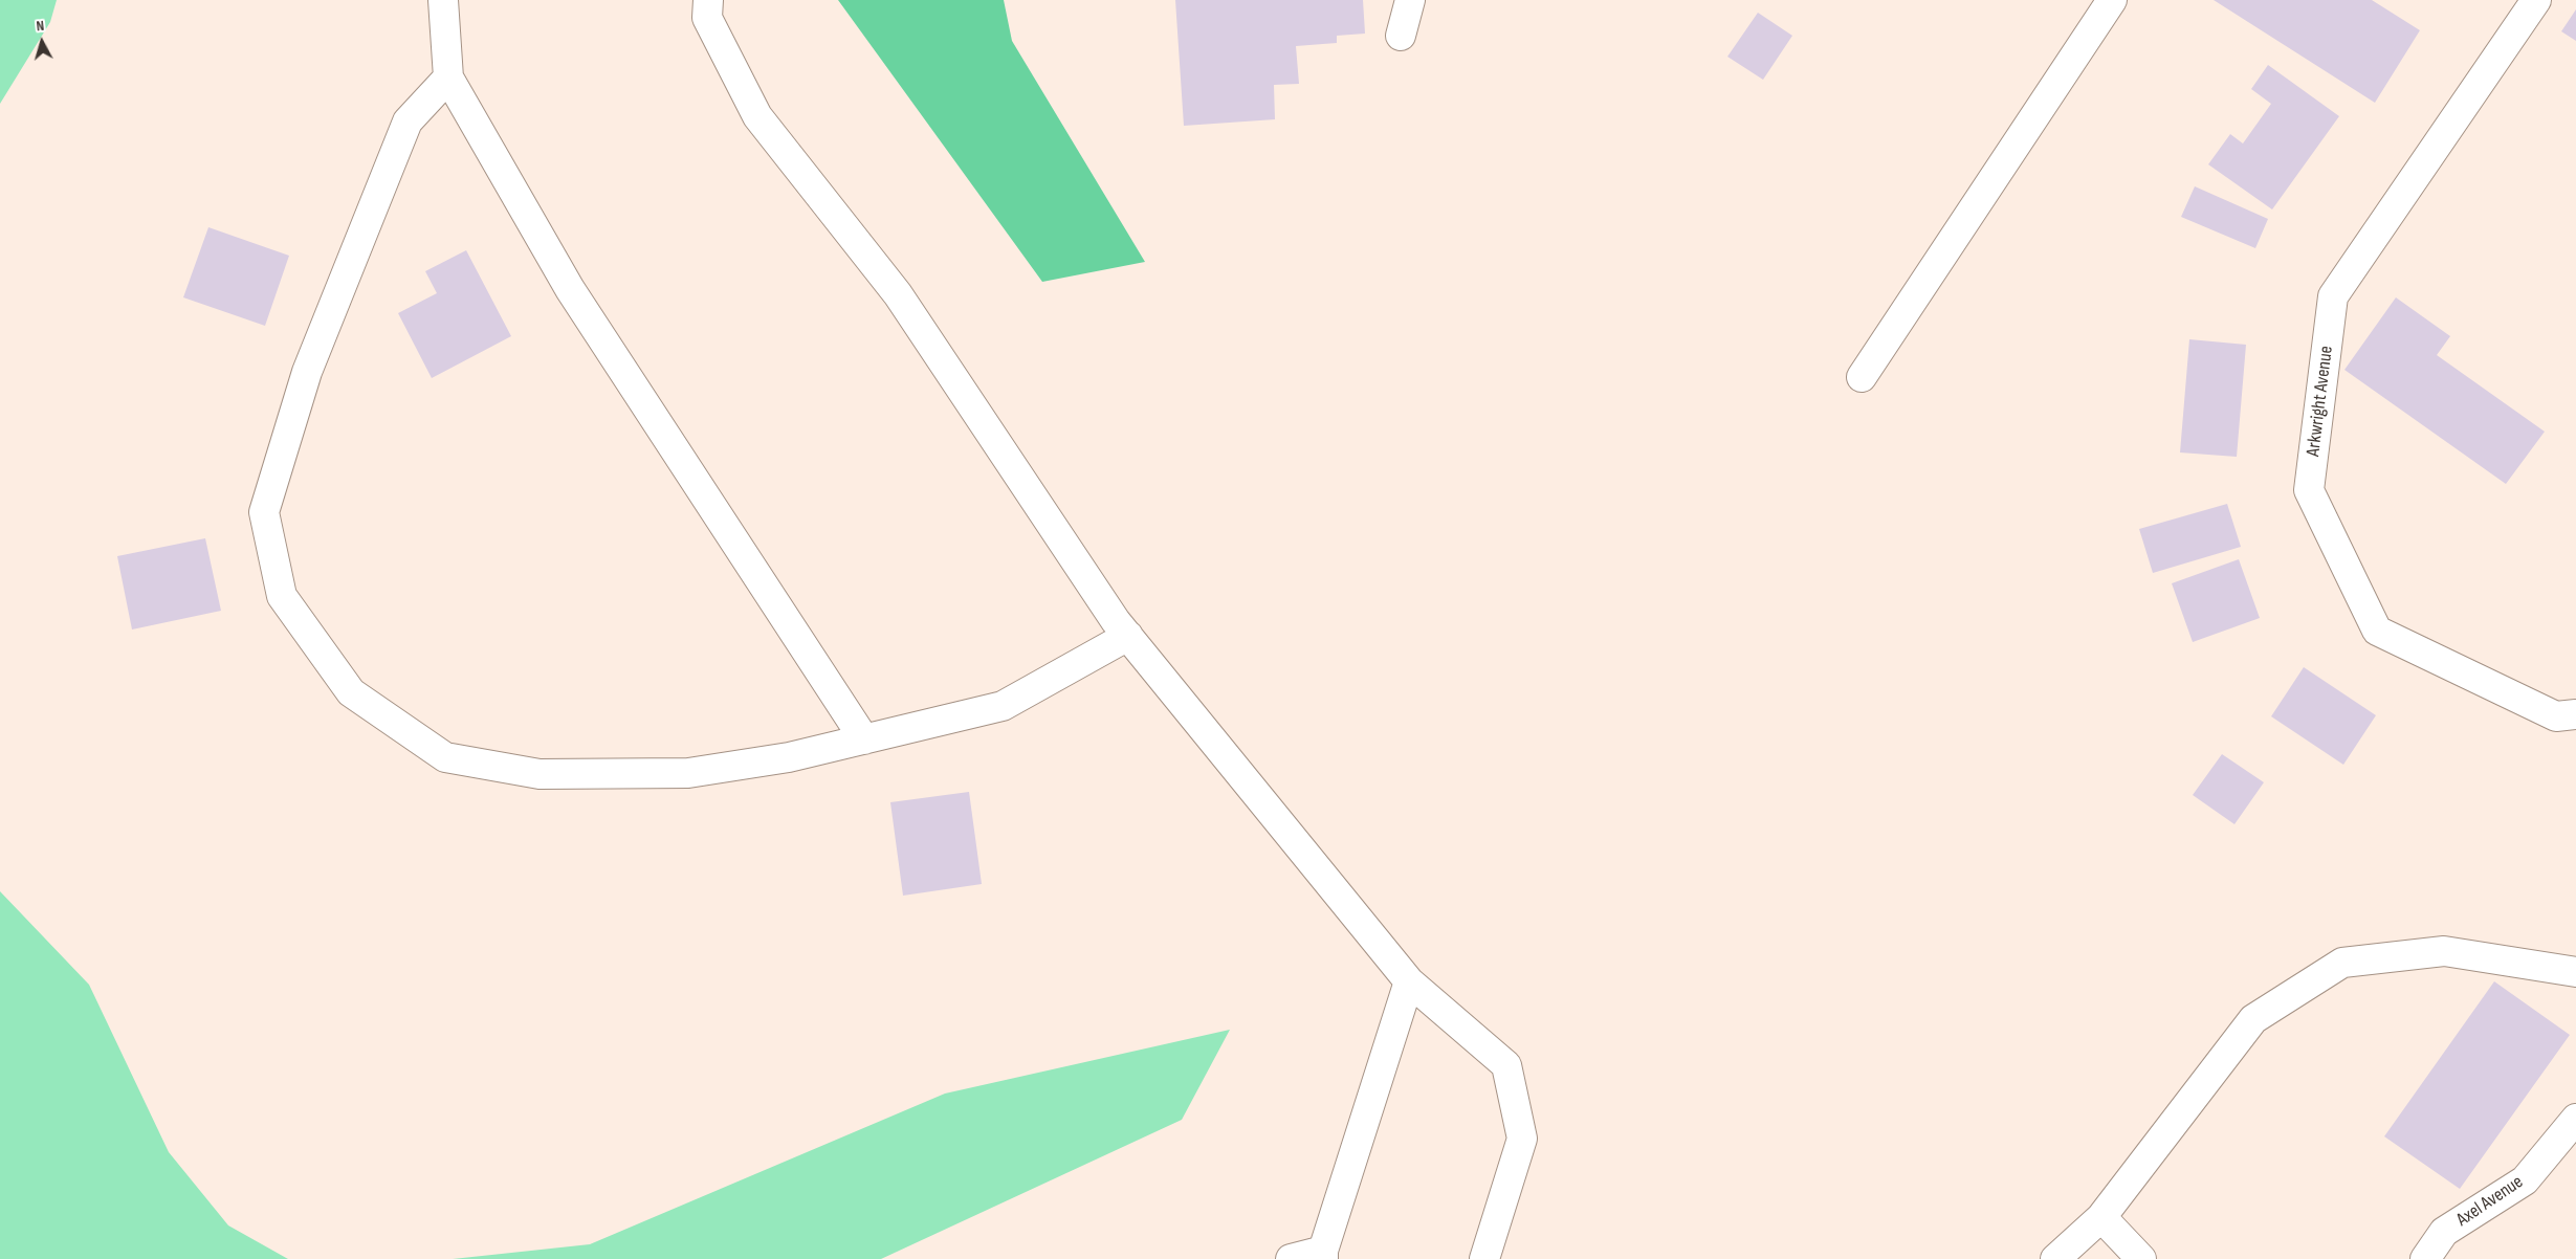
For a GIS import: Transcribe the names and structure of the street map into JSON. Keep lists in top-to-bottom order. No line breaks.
{"streets":{"street":["Arkwright Avenue","Axel Avenue"]},"north":"top"}
